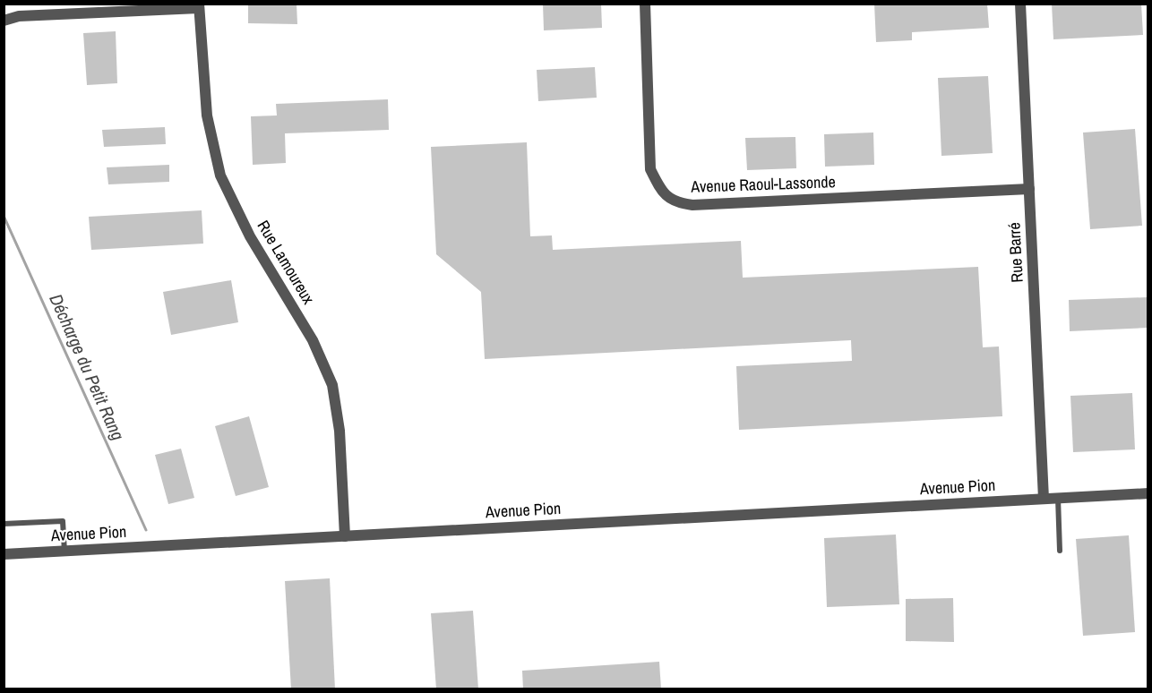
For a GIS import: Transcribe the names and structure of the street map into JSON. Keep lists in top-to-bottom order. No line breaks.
{"streets":{"street":["Avenue Raoul-Lassonde","Rue Barré","Rue Lamoureux","Avenue Pion"]},"crossings":[["Avenue Raoul-Lassonde","Rue Barré"],["Rue Barré","Avenue Pion"],["Rue Lamoureux","Avenue Pion"]],"water":["Décharge du Petit Rang"]}
